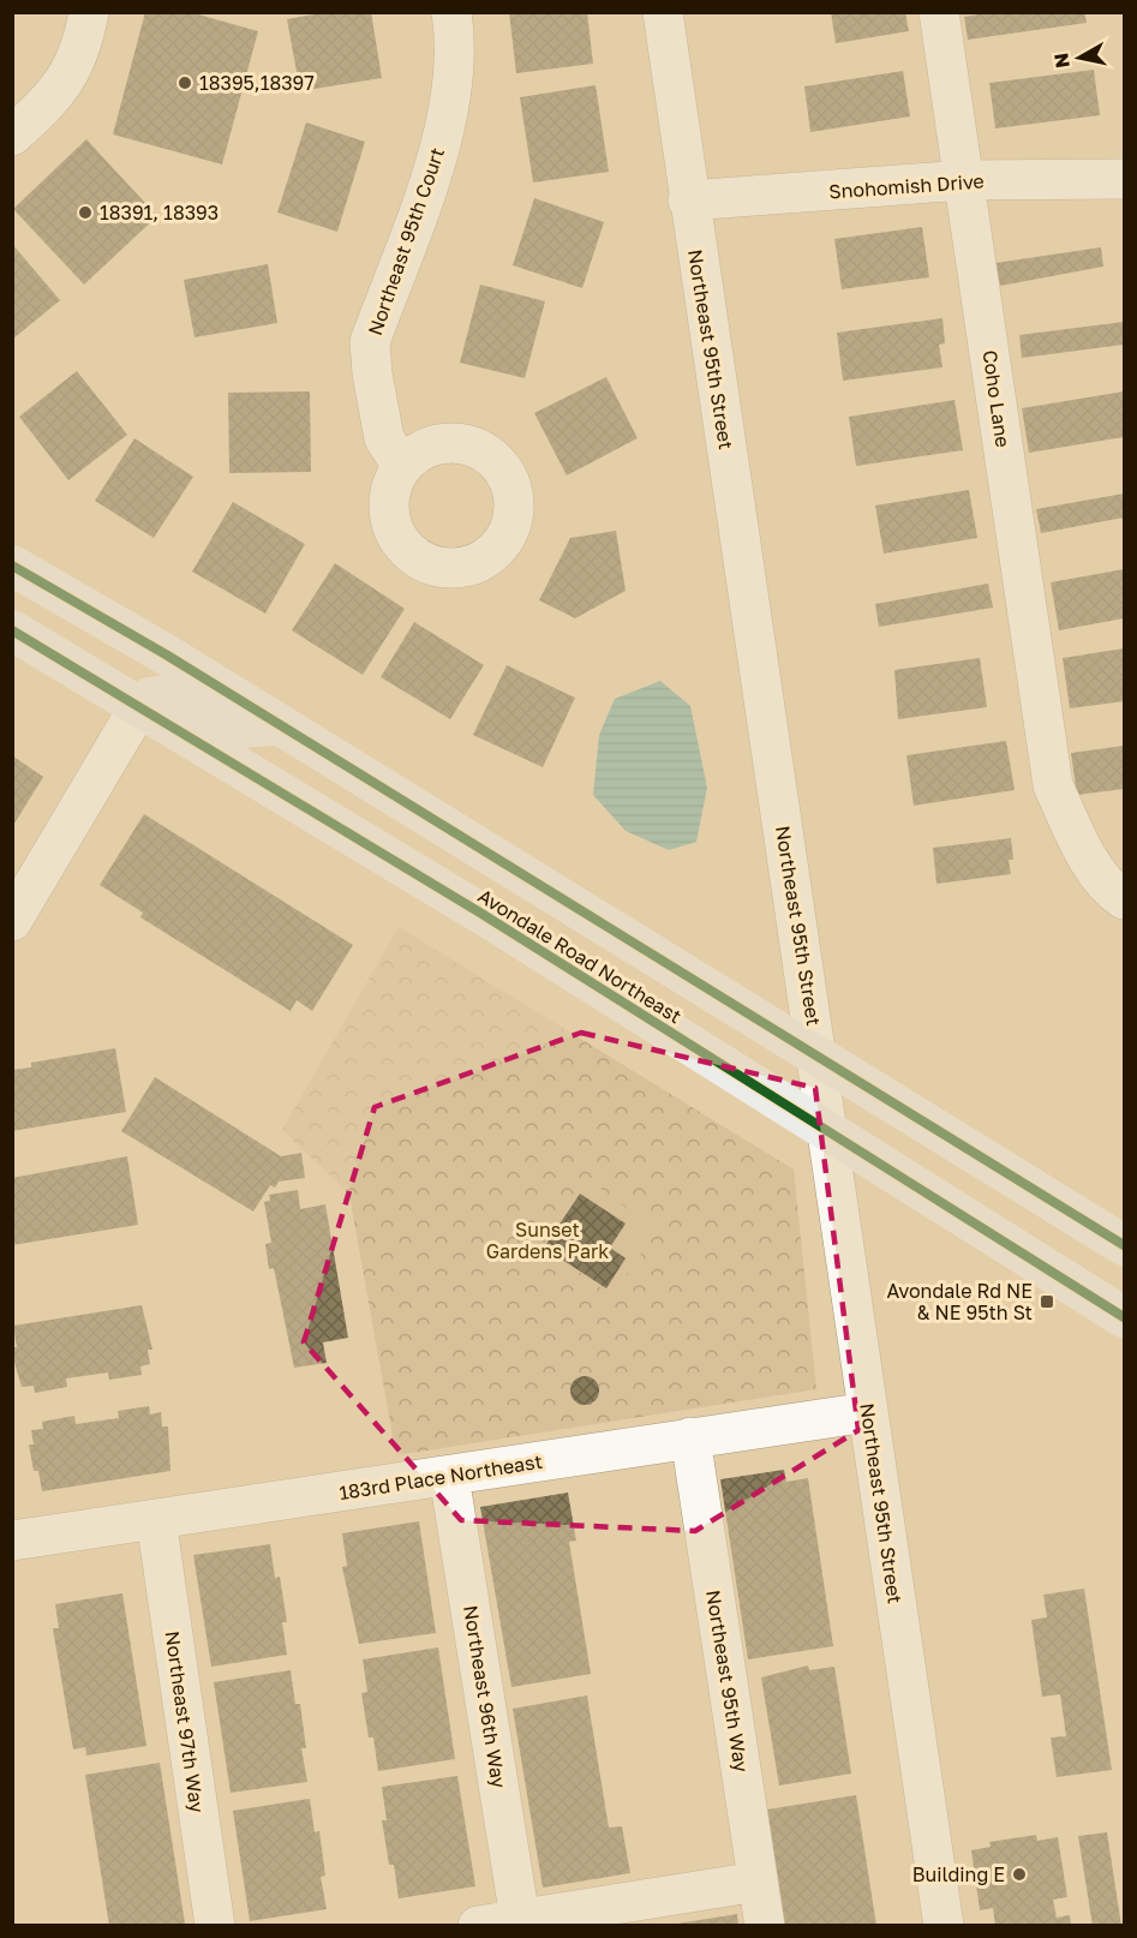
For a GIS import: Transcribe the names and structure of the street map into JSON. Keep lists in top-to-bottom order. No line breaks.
{"streets":{"main road":["Avondale Road Northeast"],"street":["Snohomish Drive","Northeast 95th Court","Northeast 95th Street","Coho Lane","183rd Place Northeast","Northeast 95th Way","Northeast 96th Way","Northeast 97th Way"]},"crossings":[["Snohomish Drive","Northeast 95th Street"],["Snohomish Drive","Coho Lane"],["Northeast 95th Street","Avondale Road Northeast"],["Northeast 95th Street","183rd Place Northeast"],["183rd Place Northeast","Northeast 95th Way"],["183rd Place Northeast","Northeast 96th Way"],["183rd Place Northeast","Northeast 97th Way"]],"parks":["Sunset Gardens Park"],"places":{"other":["18395,18397","18391, 18393","Building E"],"transit":["Avondale Rd NE & NE 95th St"]},"north":"left"}
